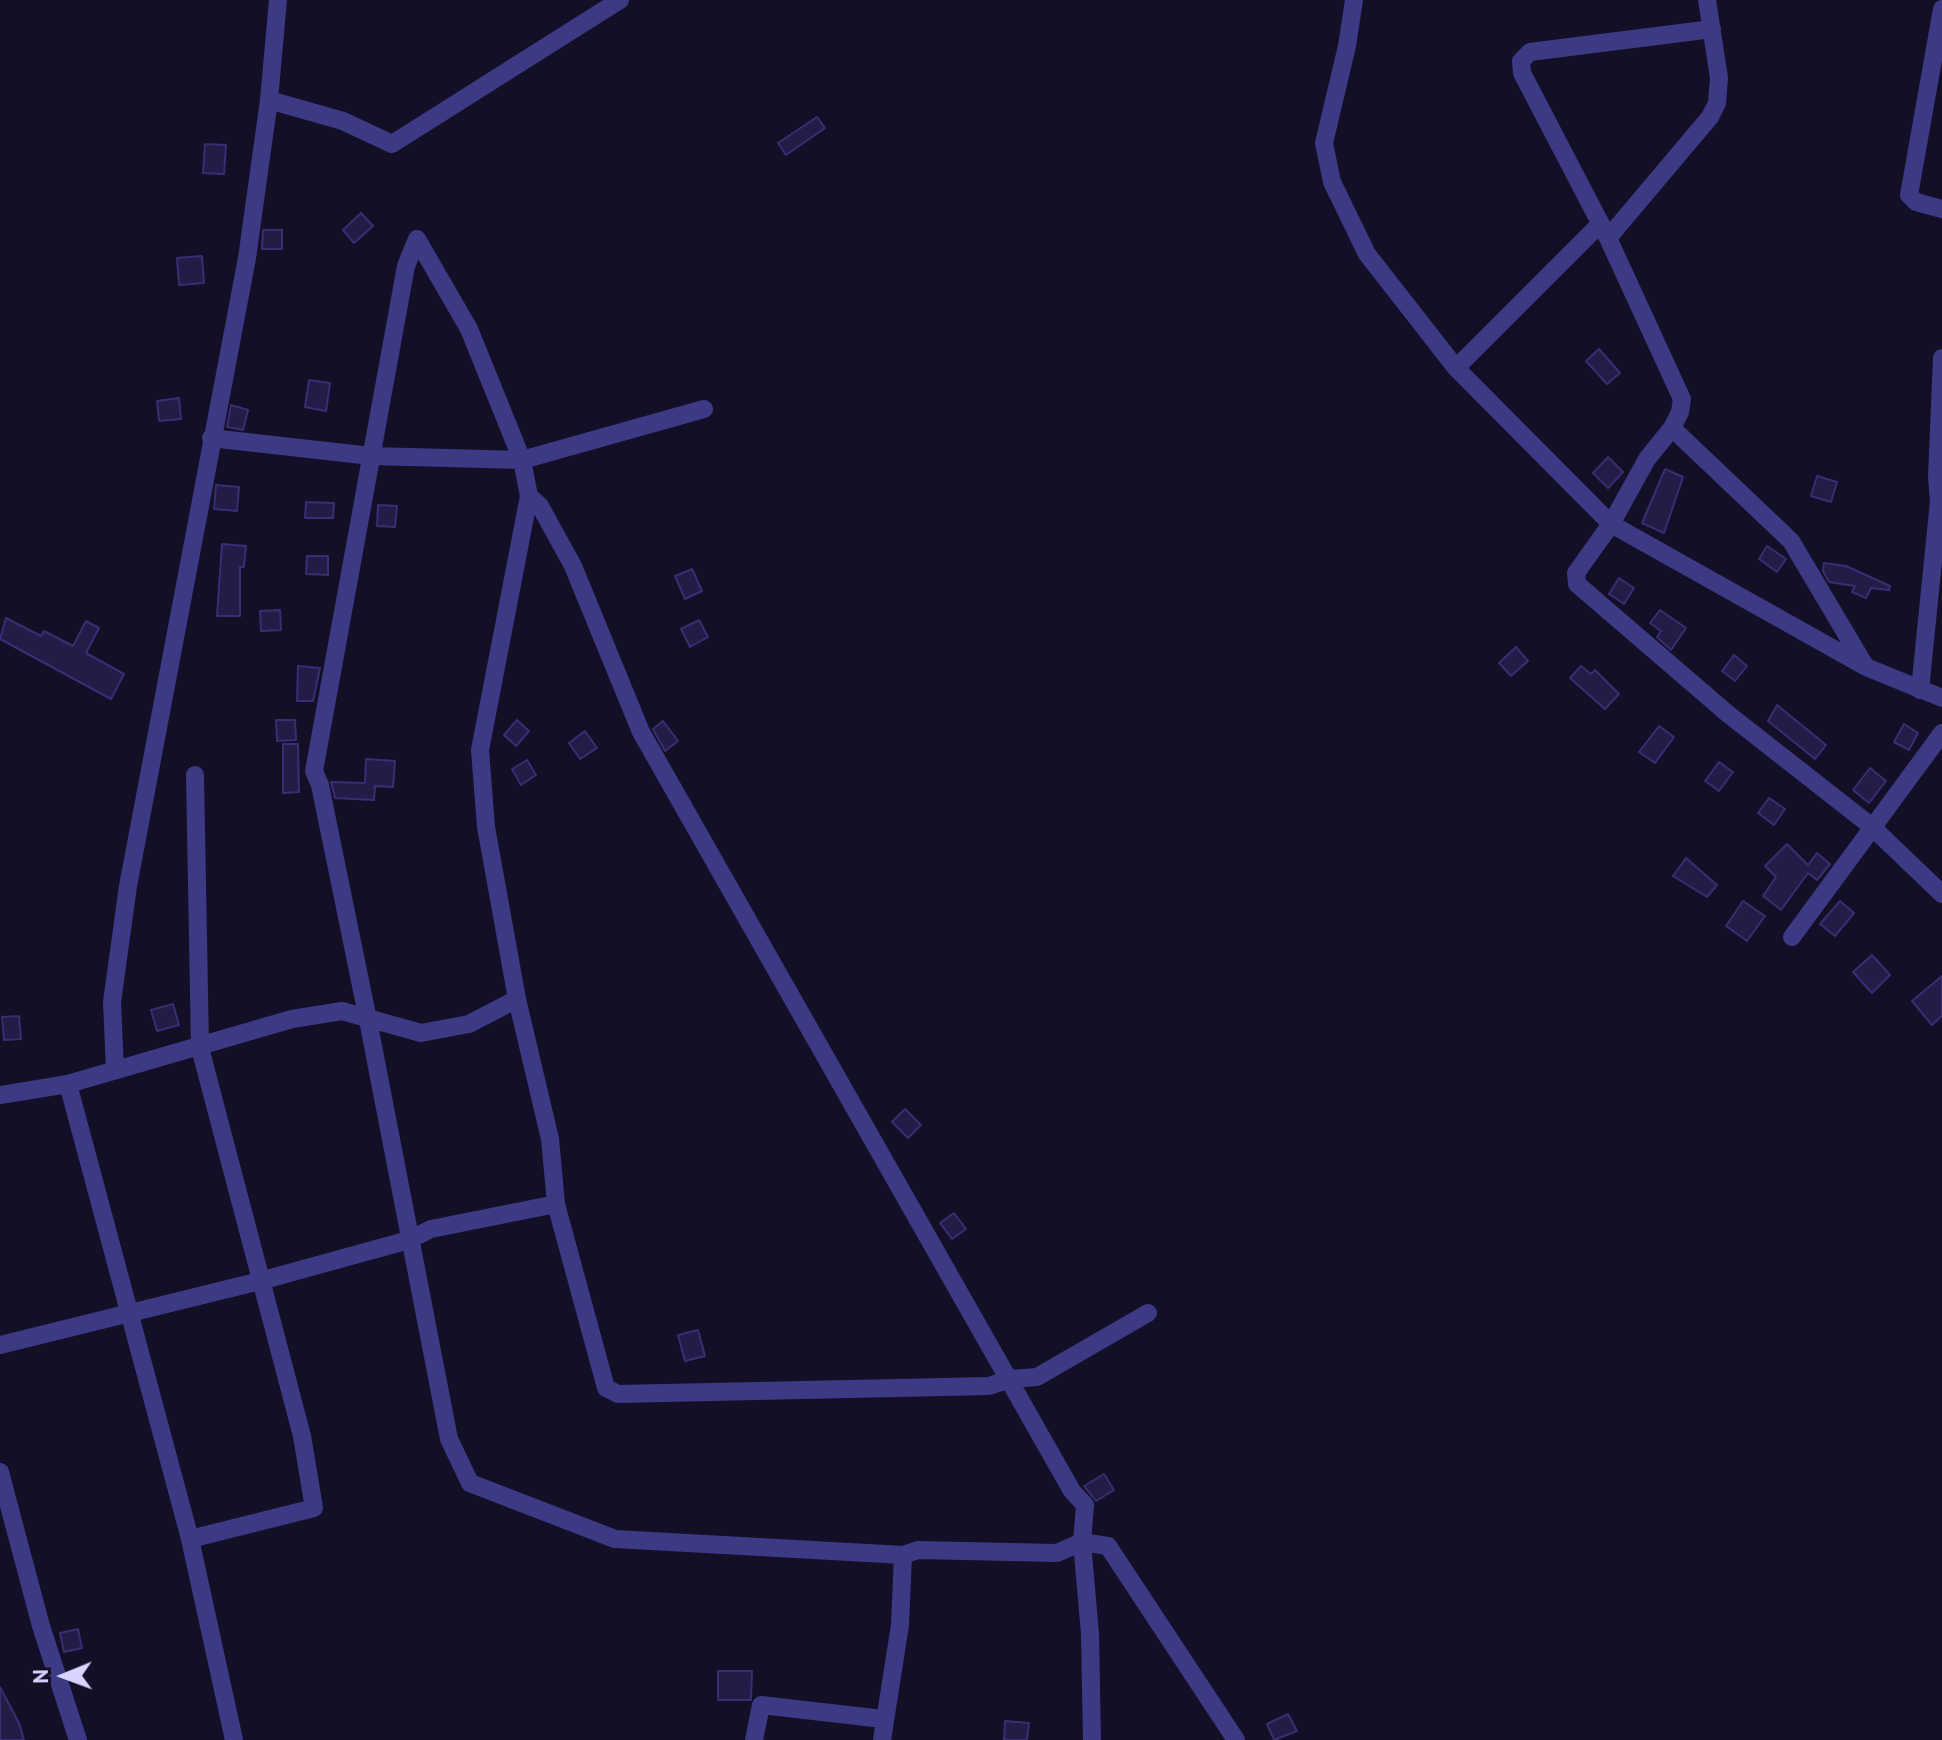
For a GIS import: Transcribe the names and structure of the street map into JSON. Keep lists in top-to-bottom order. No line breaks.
{"north":"left"}
